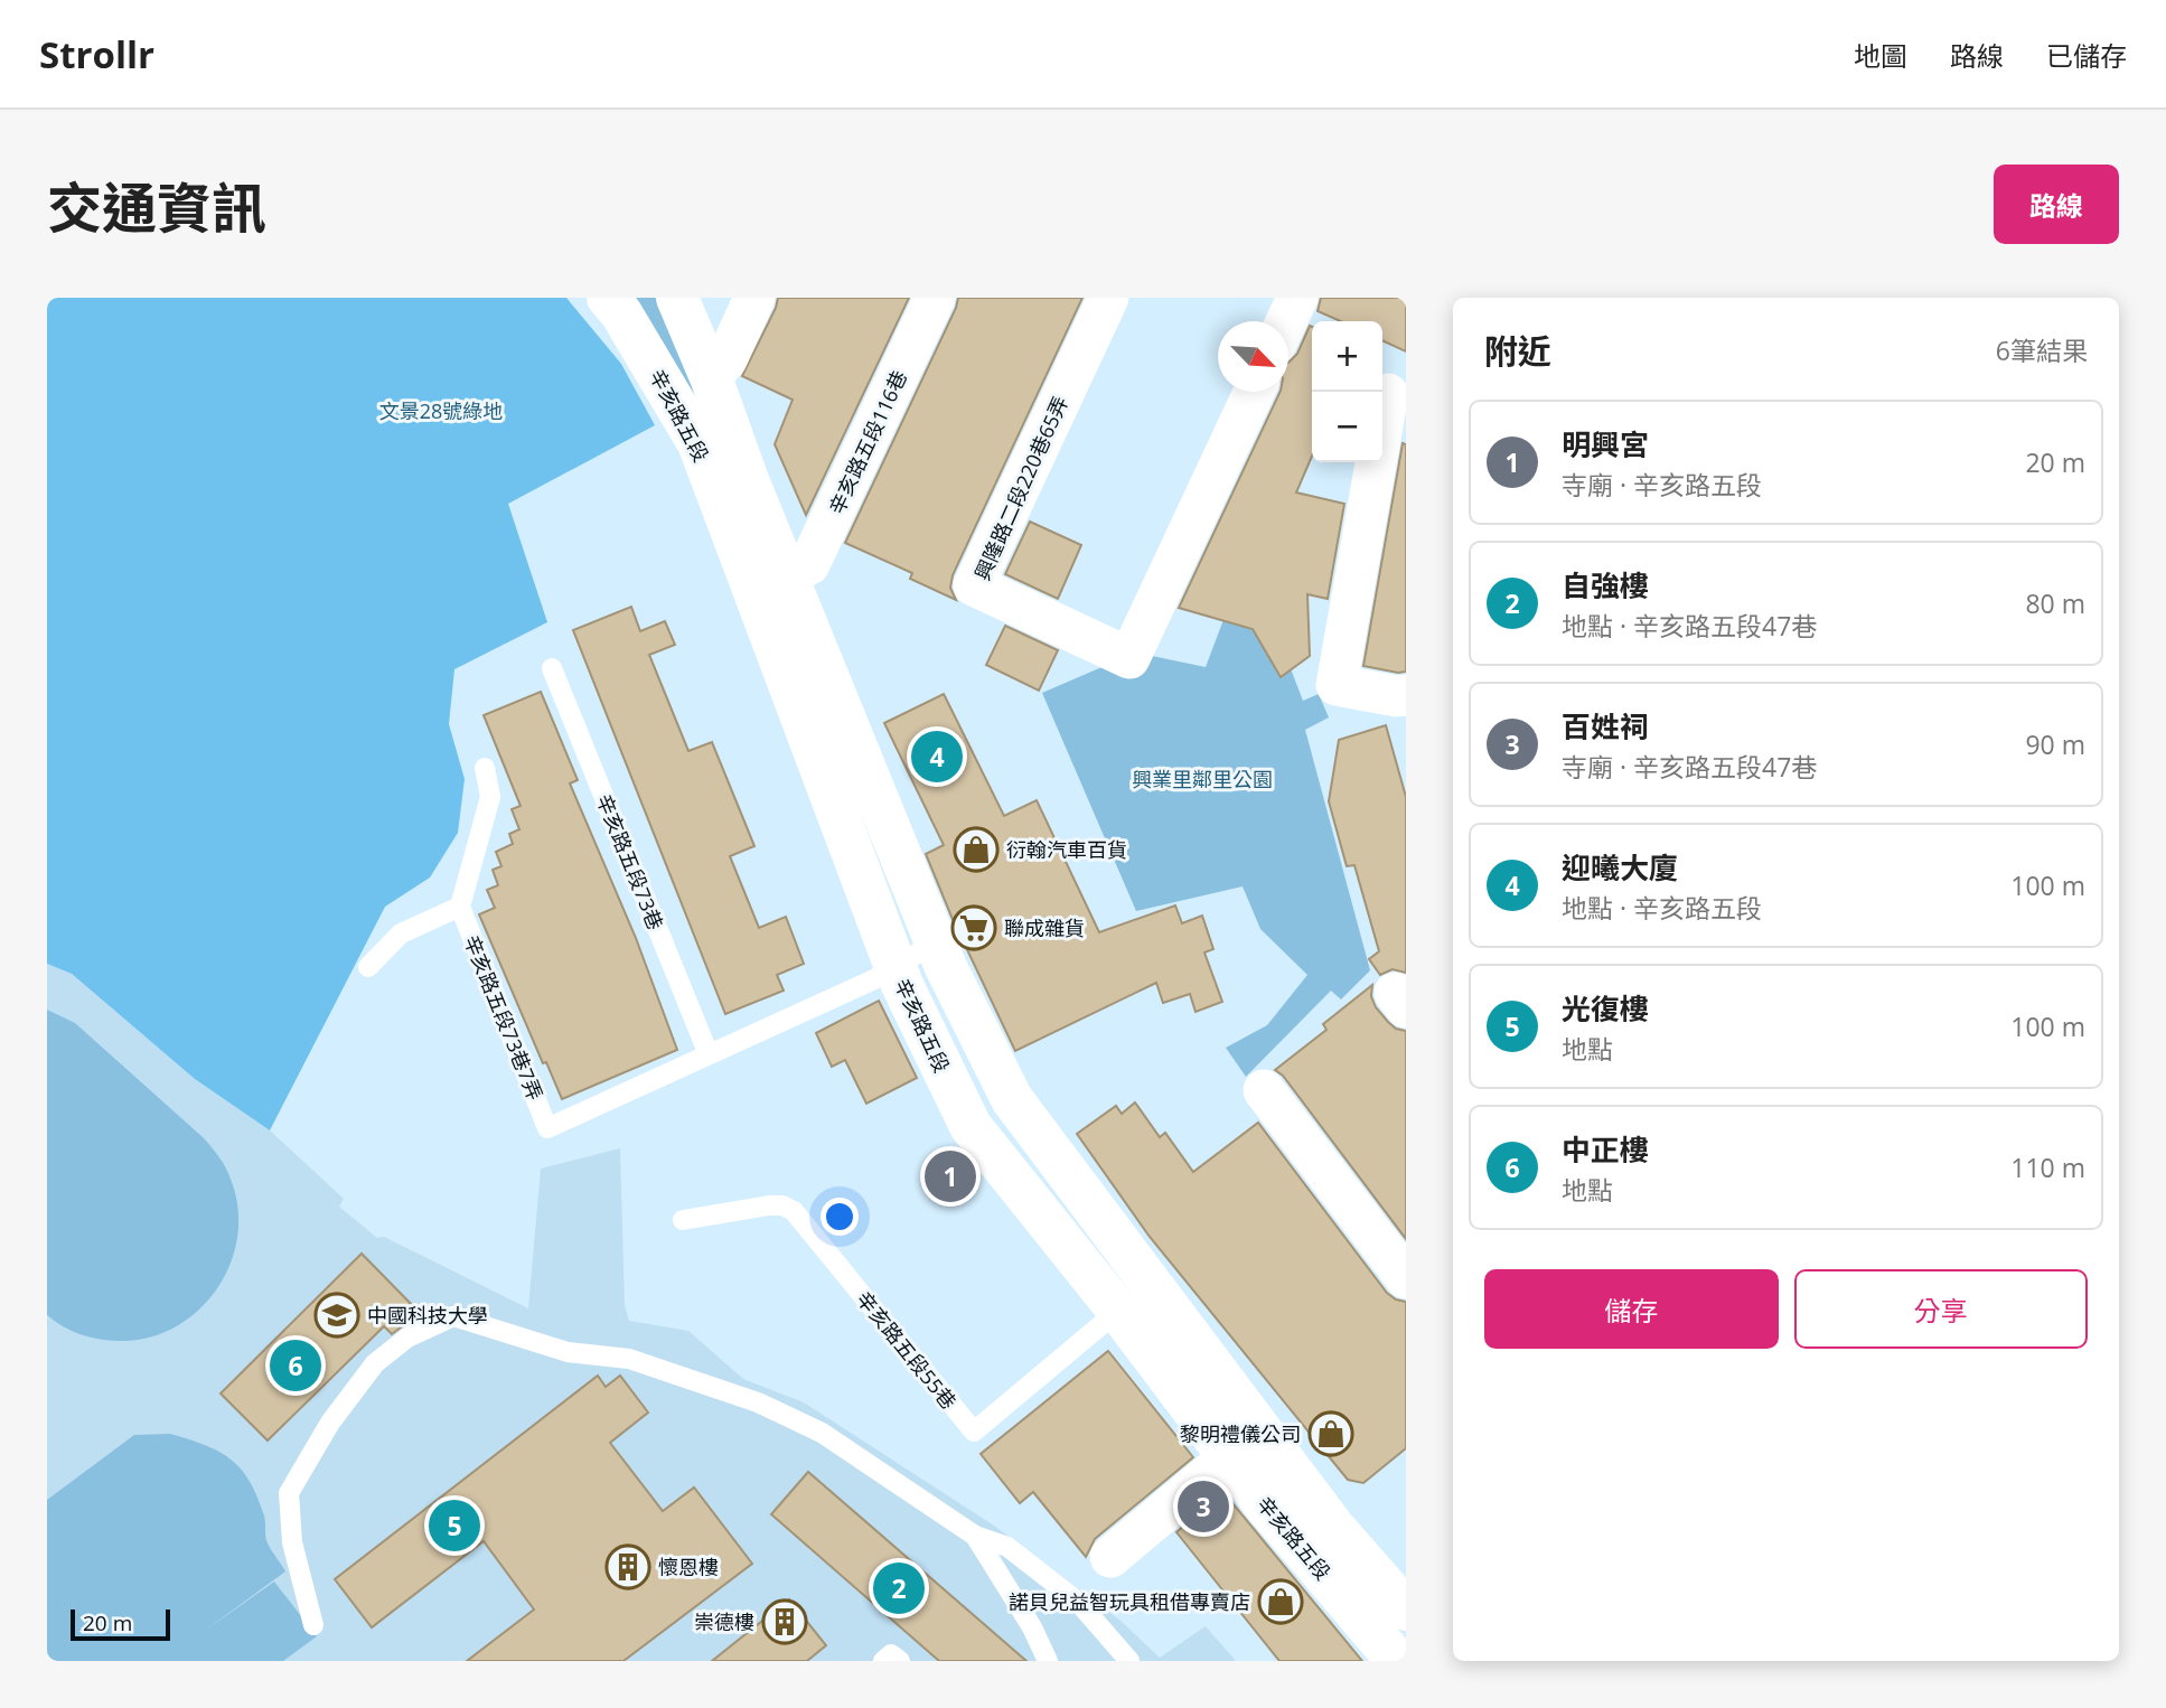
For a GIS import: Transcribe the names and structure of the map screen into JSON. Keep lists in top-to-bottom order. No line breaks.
{"streets":{"main road":["辛亥路五段"],"street":["辛亥路五段116巷","興隆路二段220巷65弄"],"lane":["辛亥路五段73巷","辛亥路五段73巷7弄","辛亥路五段55巷"]},"crossings":[["辛亥路五段","辛亥路五段116巷"],["辛亥路五段","辛亥路五段55巷"],["辛亥路五段73巷","辛亥路五段73巷7弄"]],"parks":["文景28號綠地","興業里鄰里公園"],"places":{"shop":["衍翰汽車百貨","黎明禮儀公司","諾貝兒益智玩具租借專賣店"],"supermarket":["聯成雜貨"],"school or university":["中國科技大學"],"building":["懷恩樓","崇德樓"]},"scale_bar":"20 m","north":"bottom right","page":{"header":"Strollr","nav":["地圖","路線","已儲存"],"title":"交通資訊","buttons":["路線",["儲存","分享"]],"heading":["附近","6筆結果"],"map_buttons":["+","−"],"list":[{"mark":"1","name":"明興宮","note":"寺廟 · 辛亥路五段","value":"20 m"},{"mark":"2","name":"自強樓","note":"地點 · 辛亥路五段47巷","value":"80 m"},{"mark":"3","name":"百姓祠","note":"寺廟 · 辛亥路五段47巷","value":"90 m"},{"mark":"4","name":"迎曦大廈","note":"地點 · 辛亥路五段","value":"100 m"},{"mark":"5","name":"光復樓","note":"地點","value":"100 m"},{"mark":"6","name":"中正樓","note":"地點","value":"110 m"}],"pins":["4","1","6","3","5","2"],"scale":"20 m"}}
